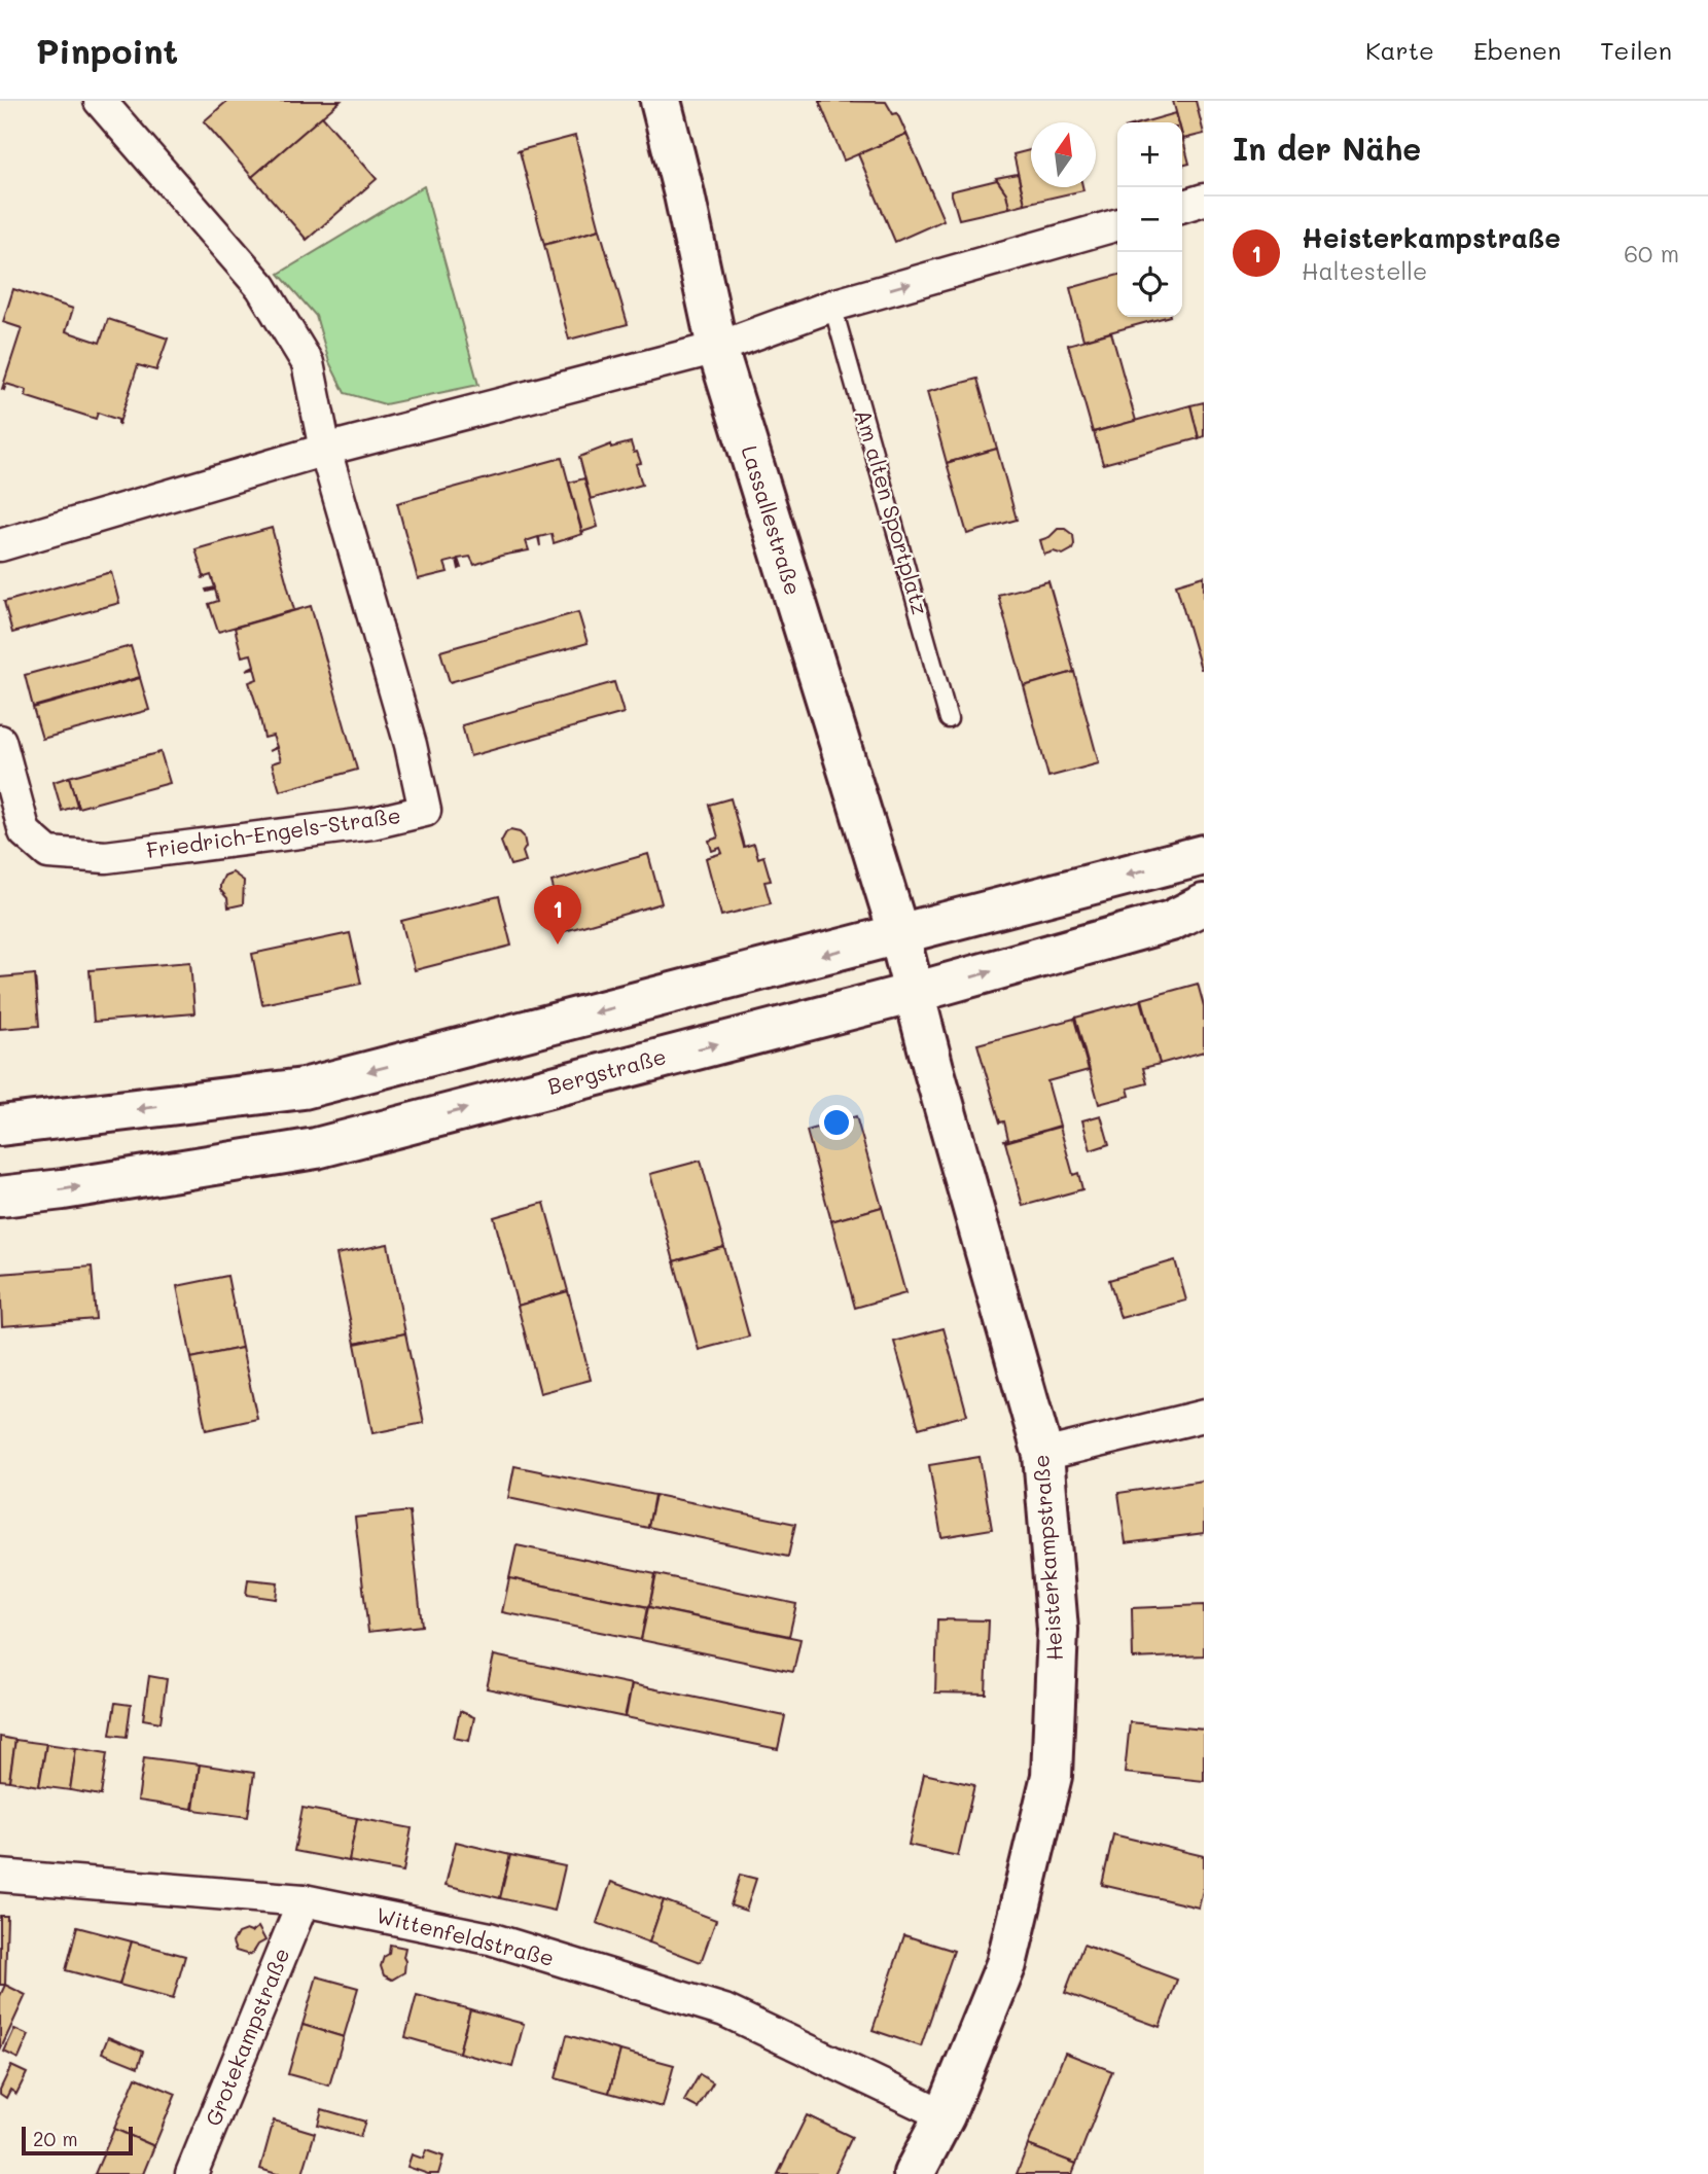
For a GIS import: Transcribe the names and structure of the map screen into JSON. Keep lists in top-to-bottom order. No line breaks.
{"streets":{"main road":["Lassallestraße","Bergstraße","Heisterkampstraße"],"street":["Friedrich-Engels-Straße","Wittenfeldstraße","Grotekampstraße"],"lane":["Am alten Sportplatz"]},"crossings":[["Lassallestraße","Heisterkampstraße"],["Bergstraße","Heisterkampstraße"],["Heisterkampstraße","Wittenfeldstraße"],["Wittenfeldstraße","Grotekampstraße"]],"scale_bar":"20 m","north":"top","page":{"header":"Pinpoint","nav":["Karte","Ebenen","Teilen"],"heading":"In der Nähe","map_buttons":["+","−"],"list":[{"mark":"1","name":"Heisterkampstraße","note":"Haltestelle","value":"60 m"}],"pins":"1","scale":"20 m"}}
